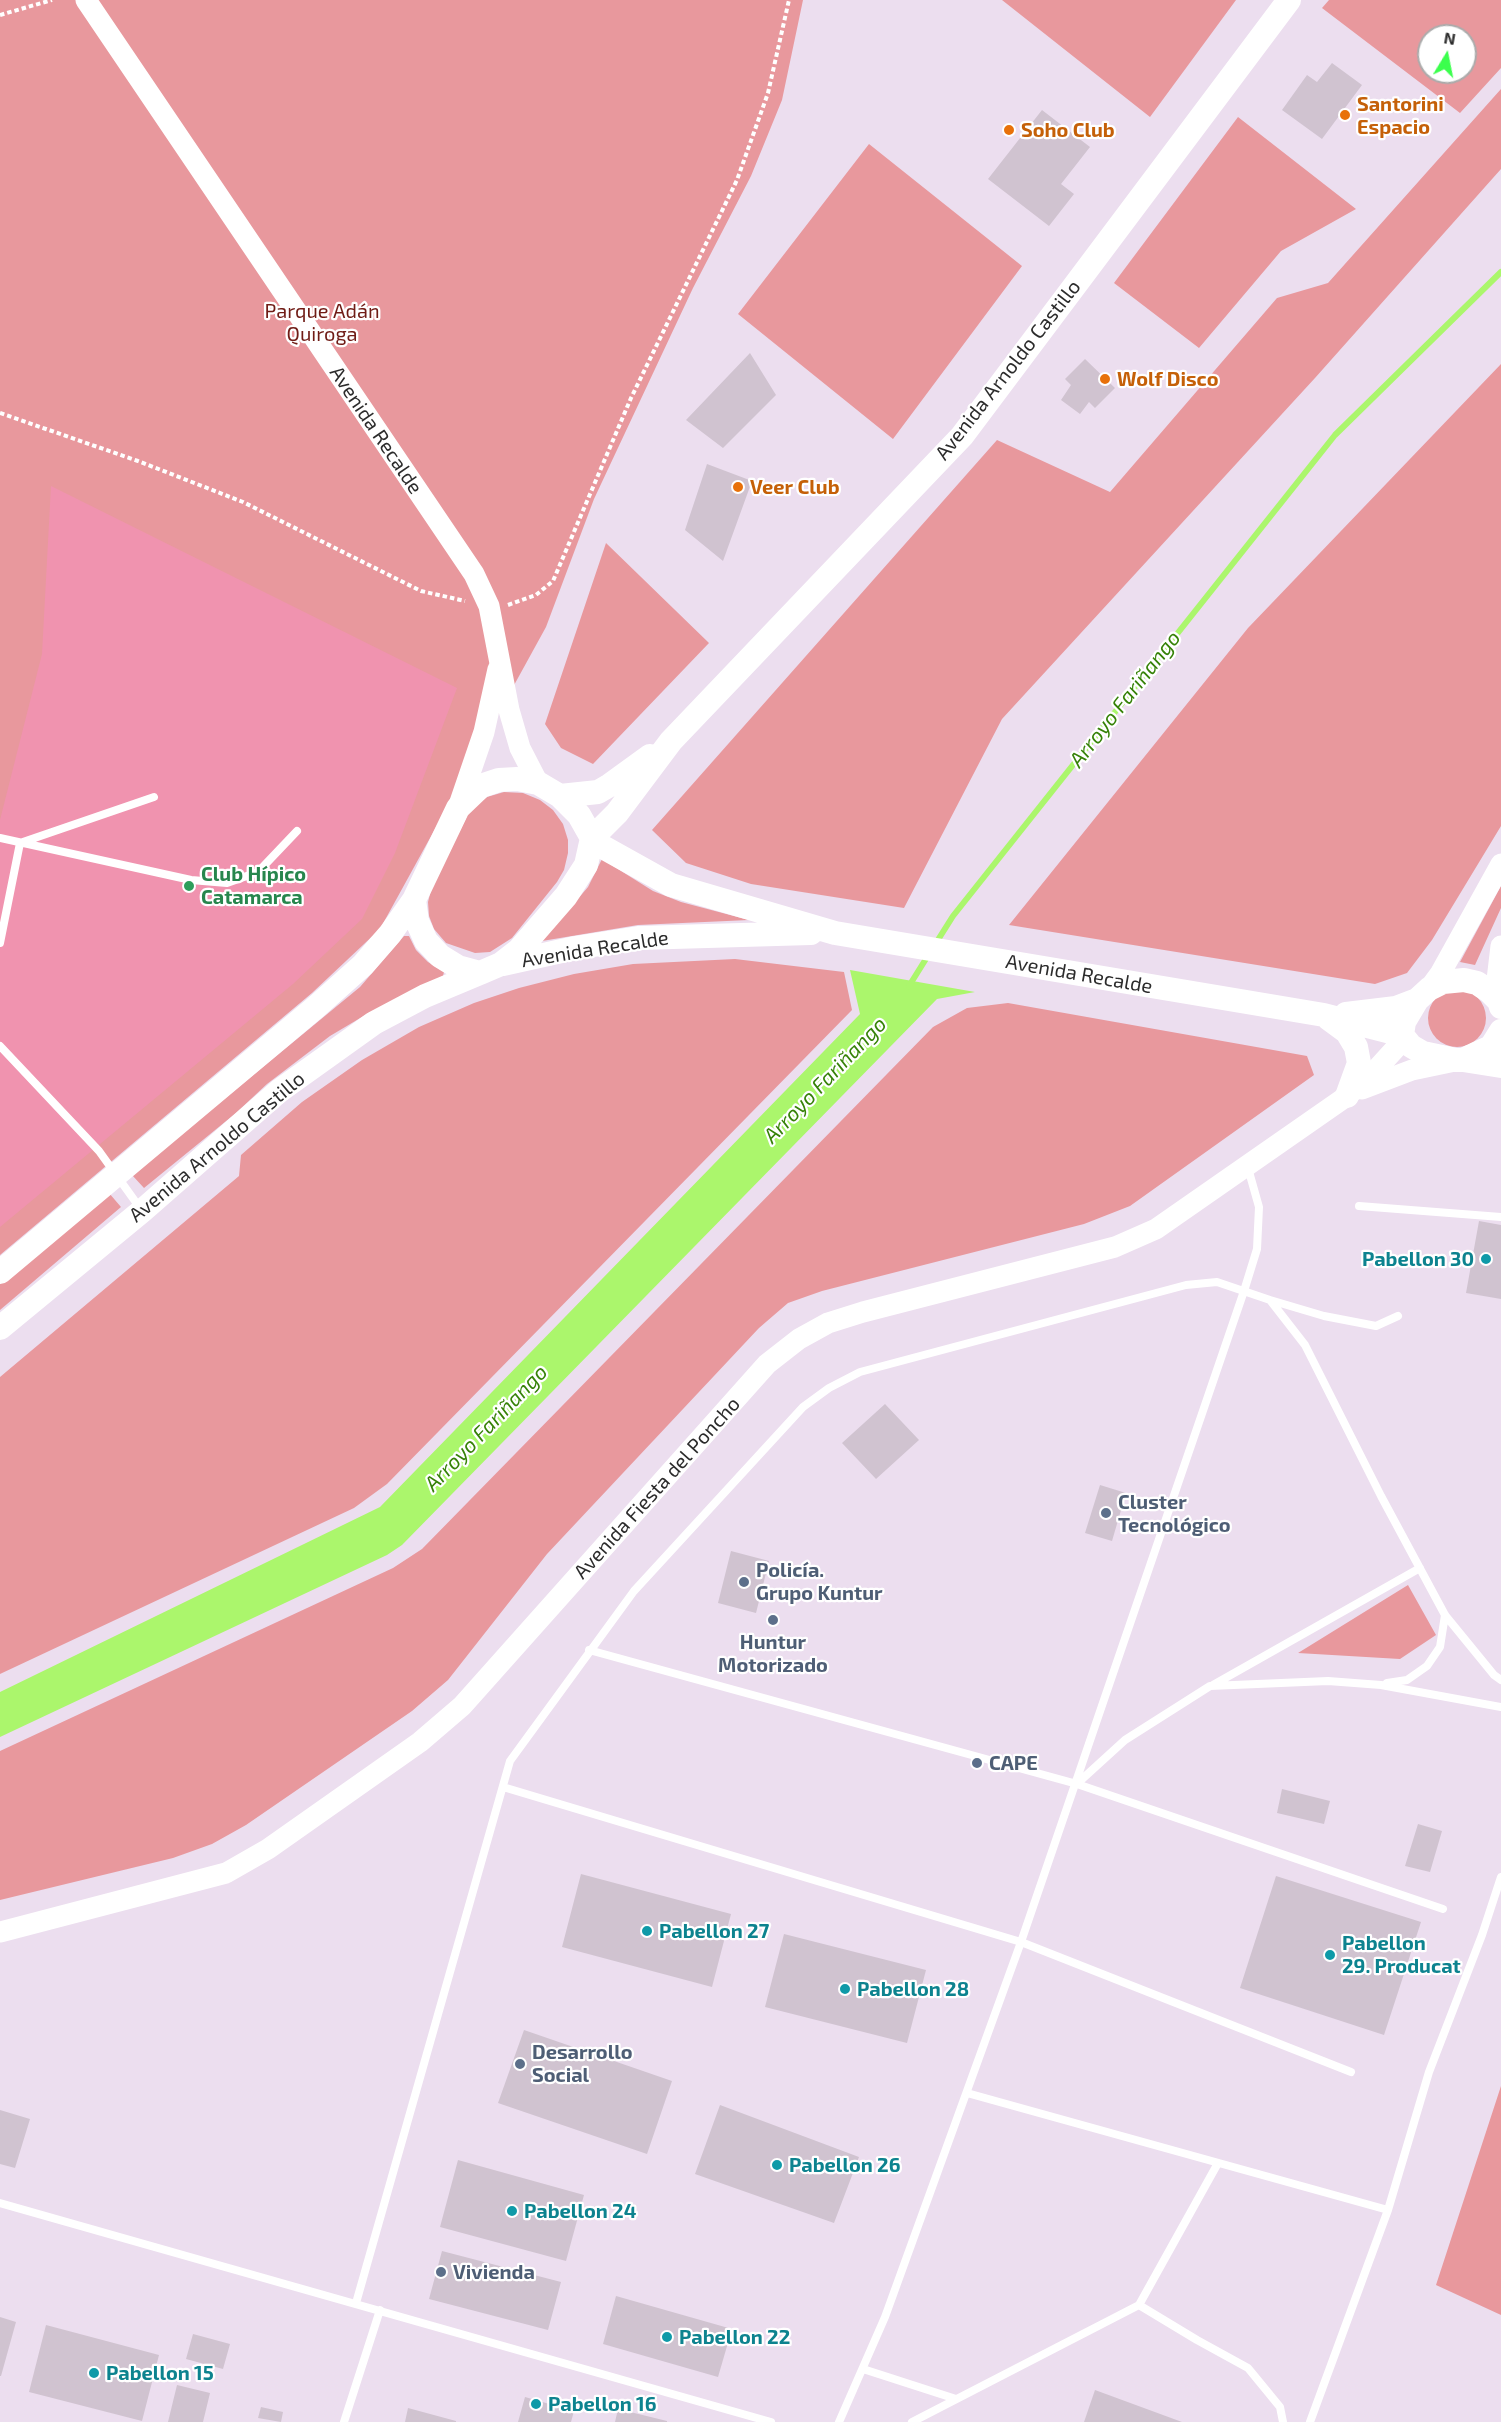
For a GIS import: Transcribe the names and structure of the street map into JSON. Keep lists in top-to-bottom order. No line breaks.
{"streets":{"main road":["Avenida Arnoldo Castillo","Avenida Recalde"],"street":["Avenida Fiesta del Poncho"]},"crossings":[["Avenida Arnoldo Castillo","Avenida Recalde"],["Avenida Recalde","Avenida Fiesta del Poncho"]],"water":["Arroyo Fariñango"],"parks":["Parque Adán Quiroga"],"places":["Santorini Espacio","Soho Club","Wolf Disco","Veer Club","Club Hípico Catamarca","Pabellon 30","Cluster Tecnológico","Policía. Grupo Kuntur","Huntur Motorizado","CAPE","Pabellon 27","Pabellon 29. Producat","Pabellon 28","Desarrollo Social","Pabellon 26","Pabellon 24","Vivienda","Pabellon 22","Pabellon 15","Pabellon 16"],"north":"top"}
